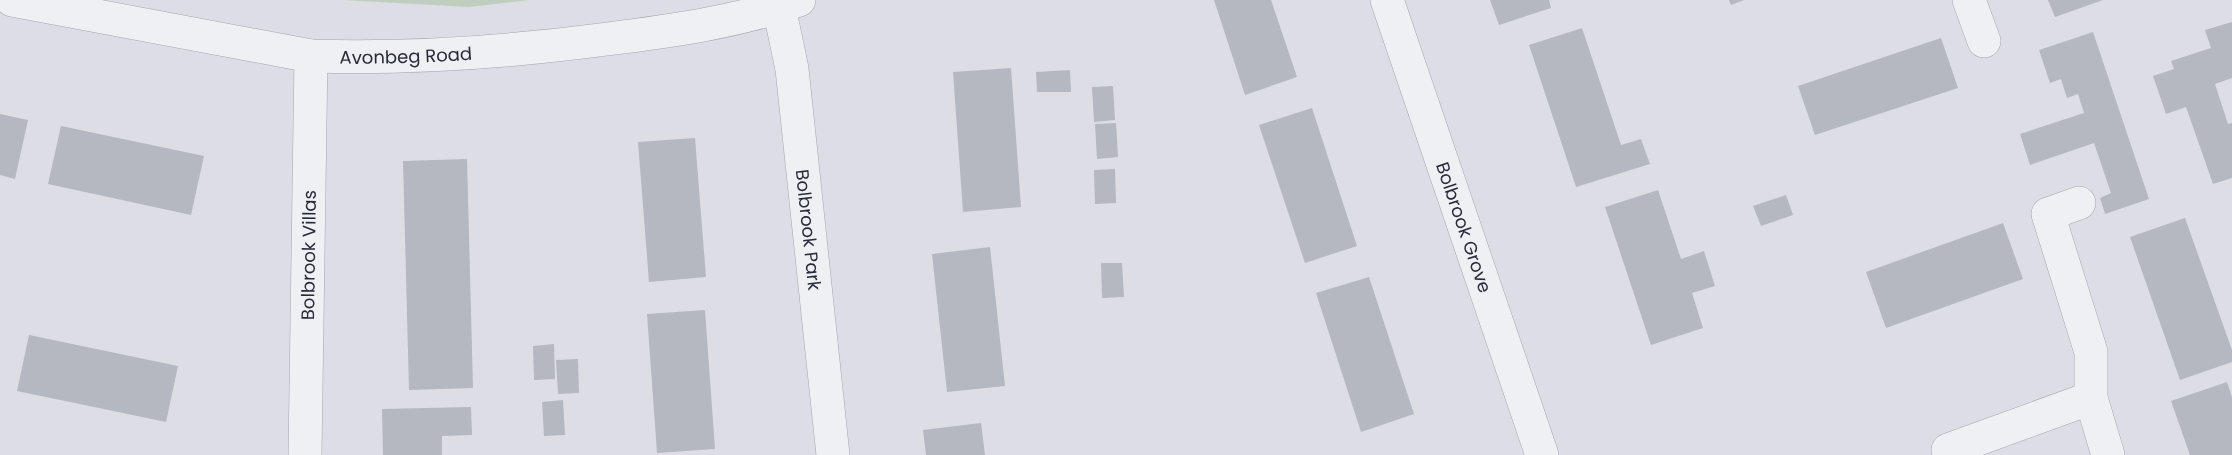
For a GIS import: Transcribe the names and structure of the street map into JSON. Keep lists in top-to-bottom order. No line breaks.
{"streets":{"street":["Avonbeg Road","Bolbrook Grove","Bolbrook Park","Bolbrook Villas"]},"crossings":[["Avonbeg Road","Bolbrook Park"],["Avonbeg Road","Bolbrook Villas"]]}
